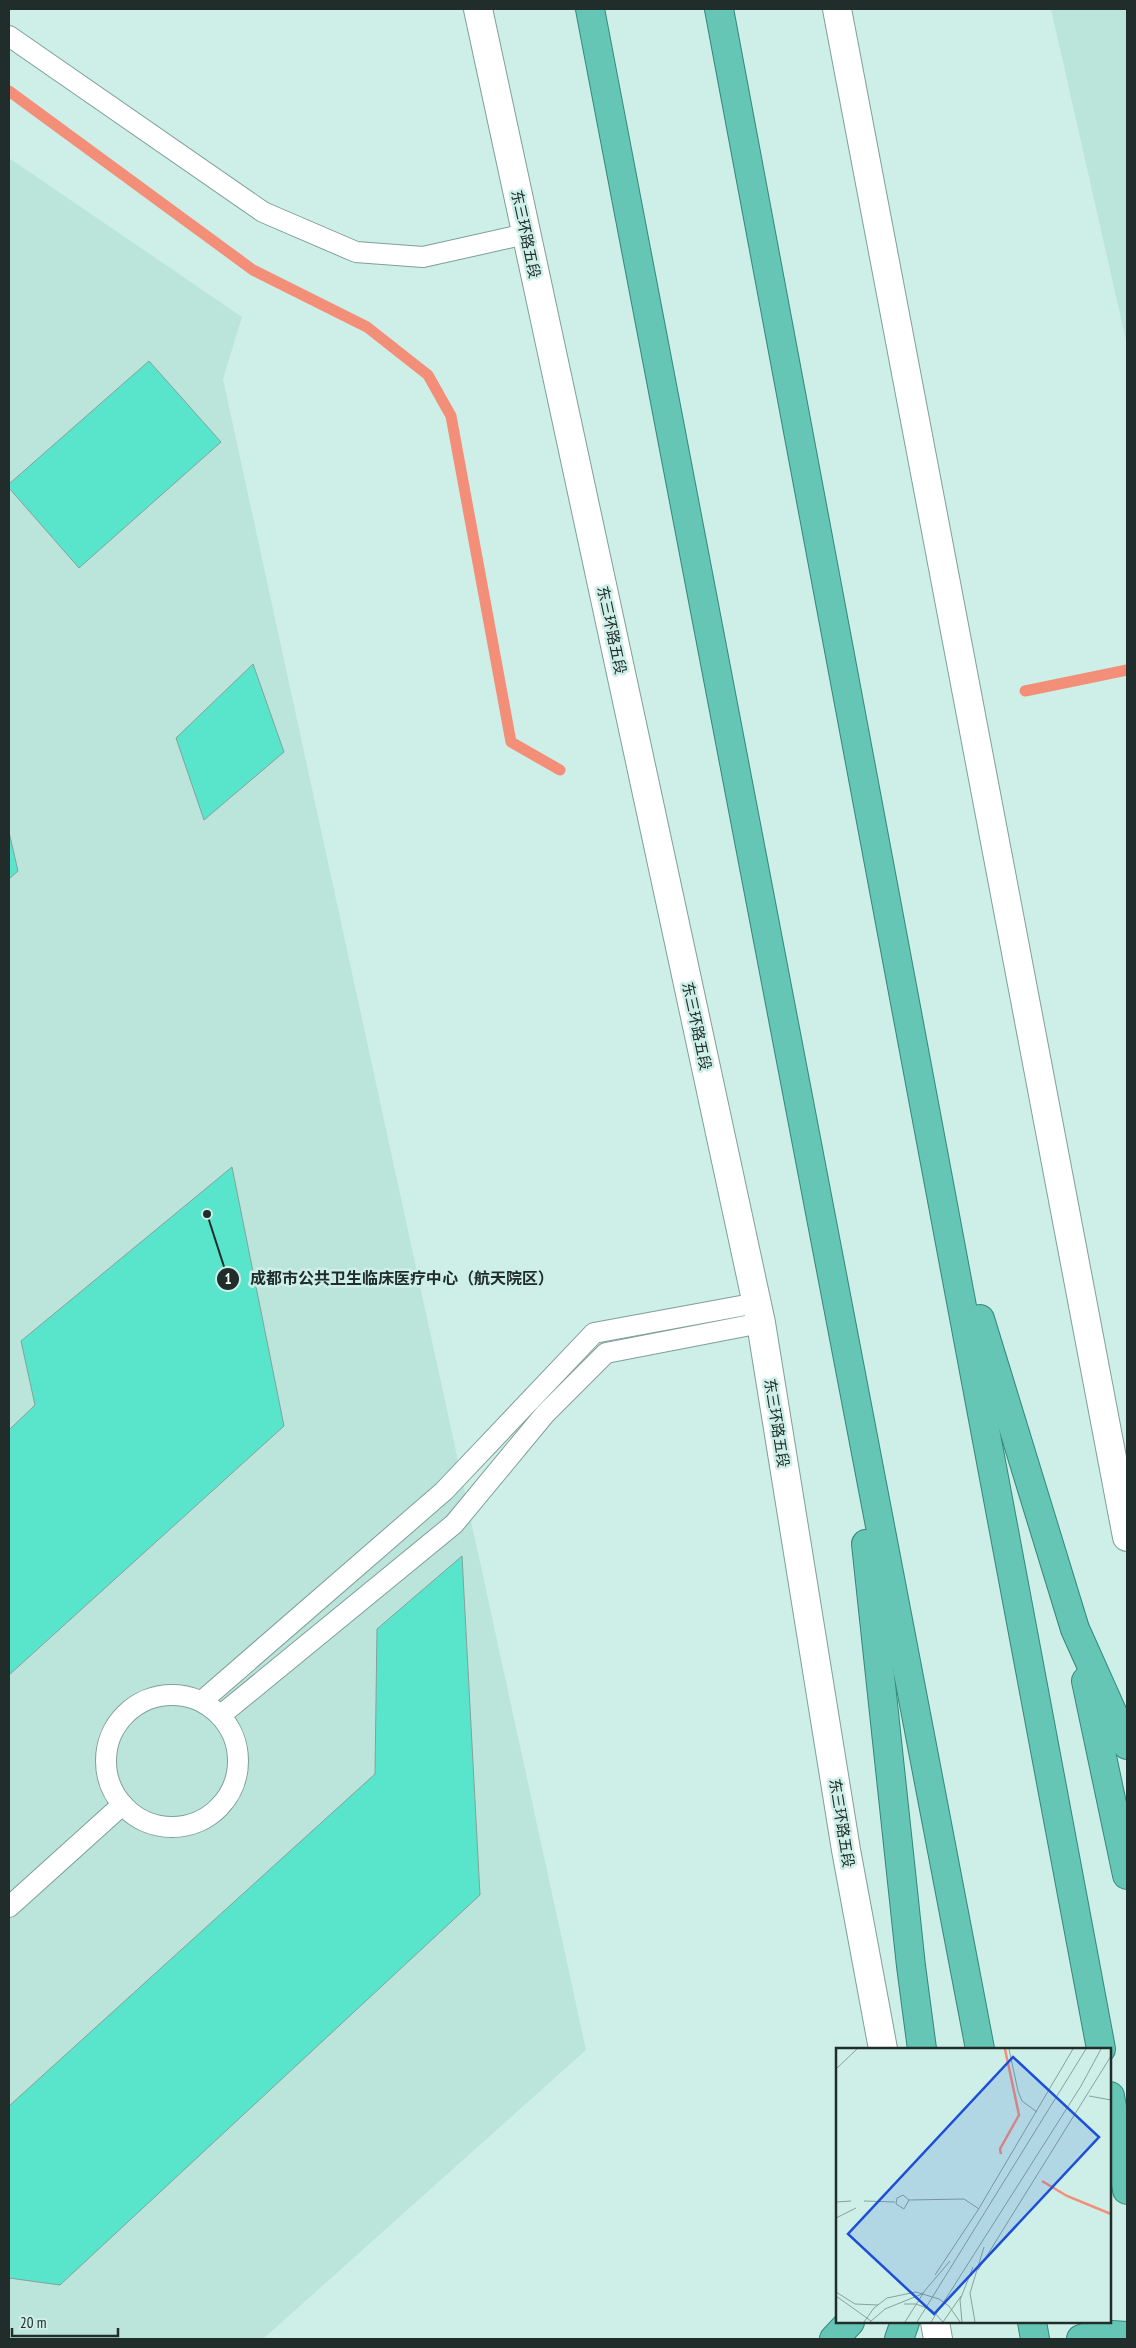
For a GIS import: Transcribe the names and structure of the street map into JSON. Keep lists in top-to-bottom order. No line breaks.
{"streets":{"main road":["东三环路五段"]},"places":["成都市公共卫生临床医疗中心（航天院区）"],"scale_bar":"20 m"}
